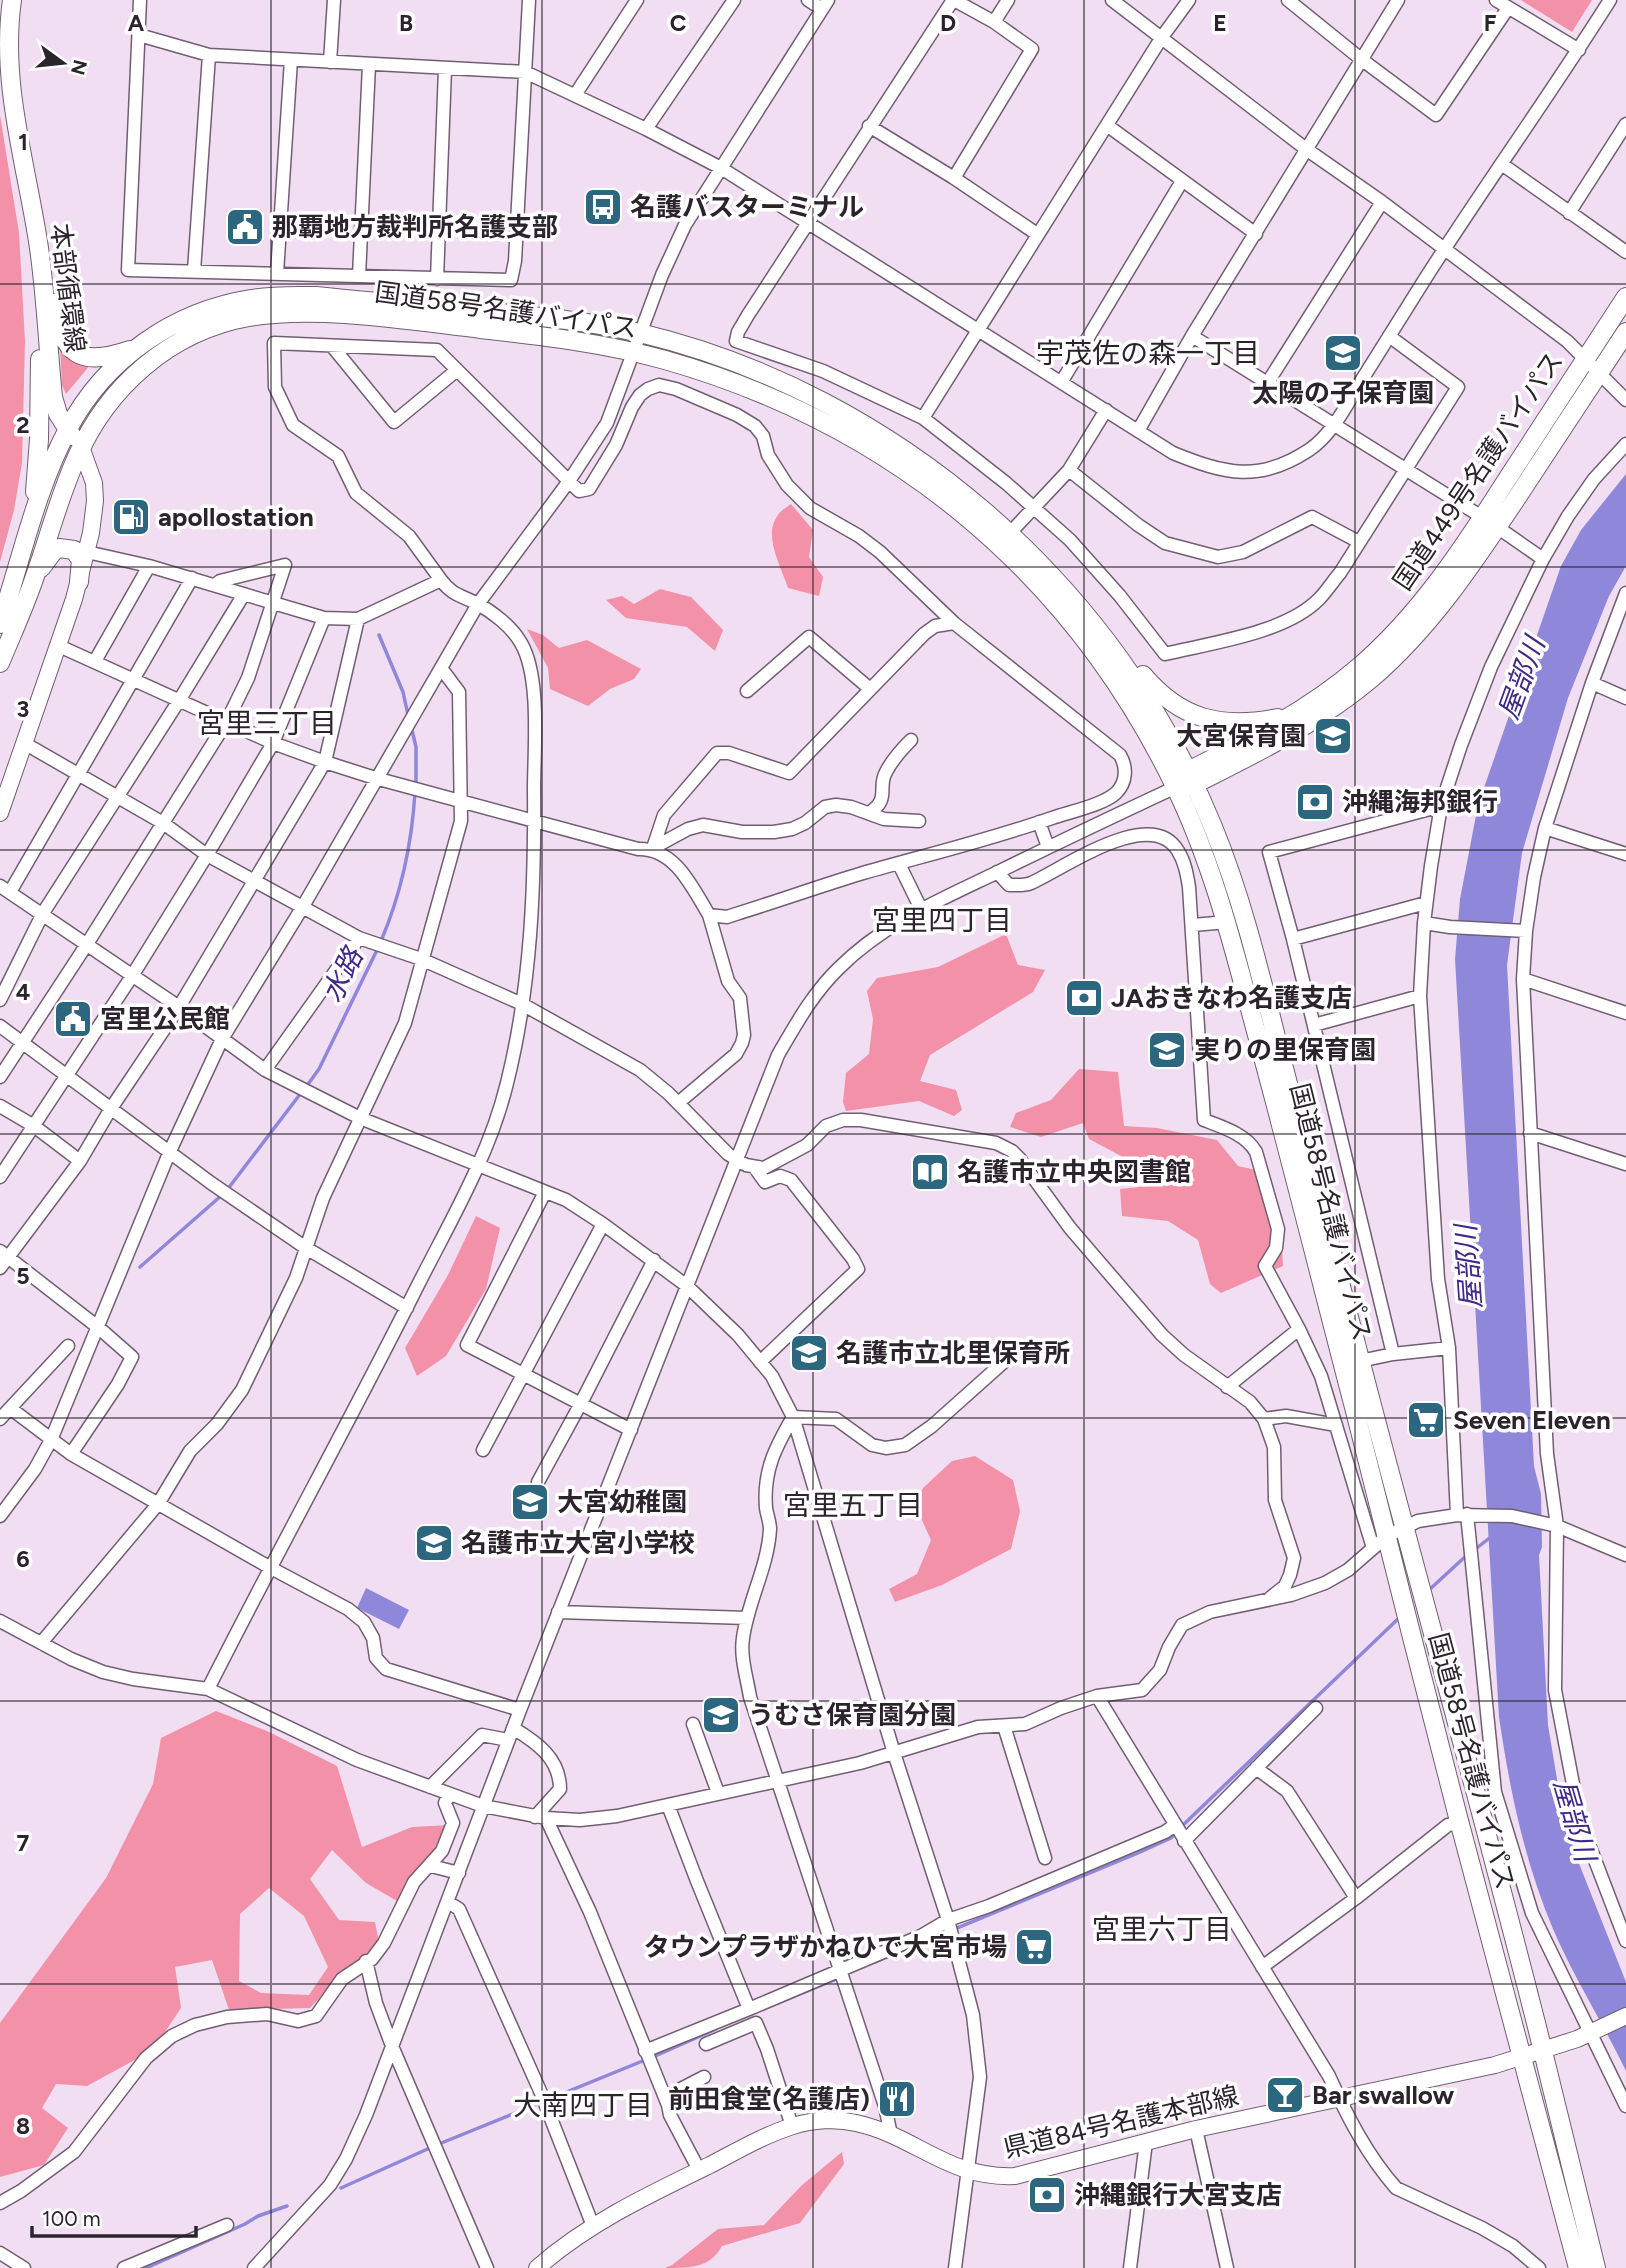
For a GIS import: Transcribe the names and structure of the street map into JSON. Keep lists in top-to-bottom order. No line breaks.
{"streets":{"highway":["本部循環線","国道58号名護バイパス","国道449号名護バイパス"],"main road":["県道84号名護本部線"]},"crossings":[["本部循環線","国道58号名護バイパス"],["国道58号名護バイパス","国道449号名護バイパス"],["国道58号名護バイパス","県道84号名護本部線"]],"districts":["宇茂佐の森一丁目","宮里三丁目","宮里四丁目","宮里五丁目","宮里六丁目","大南四丁目"],"water":["屋部川","水路"],"places":{"bus stop":["名護バスターミナル"],"public building":["那覇地方裁判所名護支部","宮里公民館"],"school or university":["太陽の子保育園","大宮保育園","実りの里保育園","名護市立北里保育所","大宮幼稚園","名護市立大宮小学校","うむさ保育園分園"],"fuel station":["apollostation"],"bank":["沖縄海邦銀行","JAおきなわ名護支店","沖縄銀行大宮支店"],"library":["名護市立中央図書館"],"supermarket":["Seven Eleven","タウンプラザかねひで大宮市場"],"bar":["Bar swallow"],"restaurant":["前田食堂(名護店)"]},"scale_bar":"100 m","north":"right","grid":{"columns":["A","B","C","D","E","F"],"rows":["1","2","3","4","5","6","7","8"]}}
